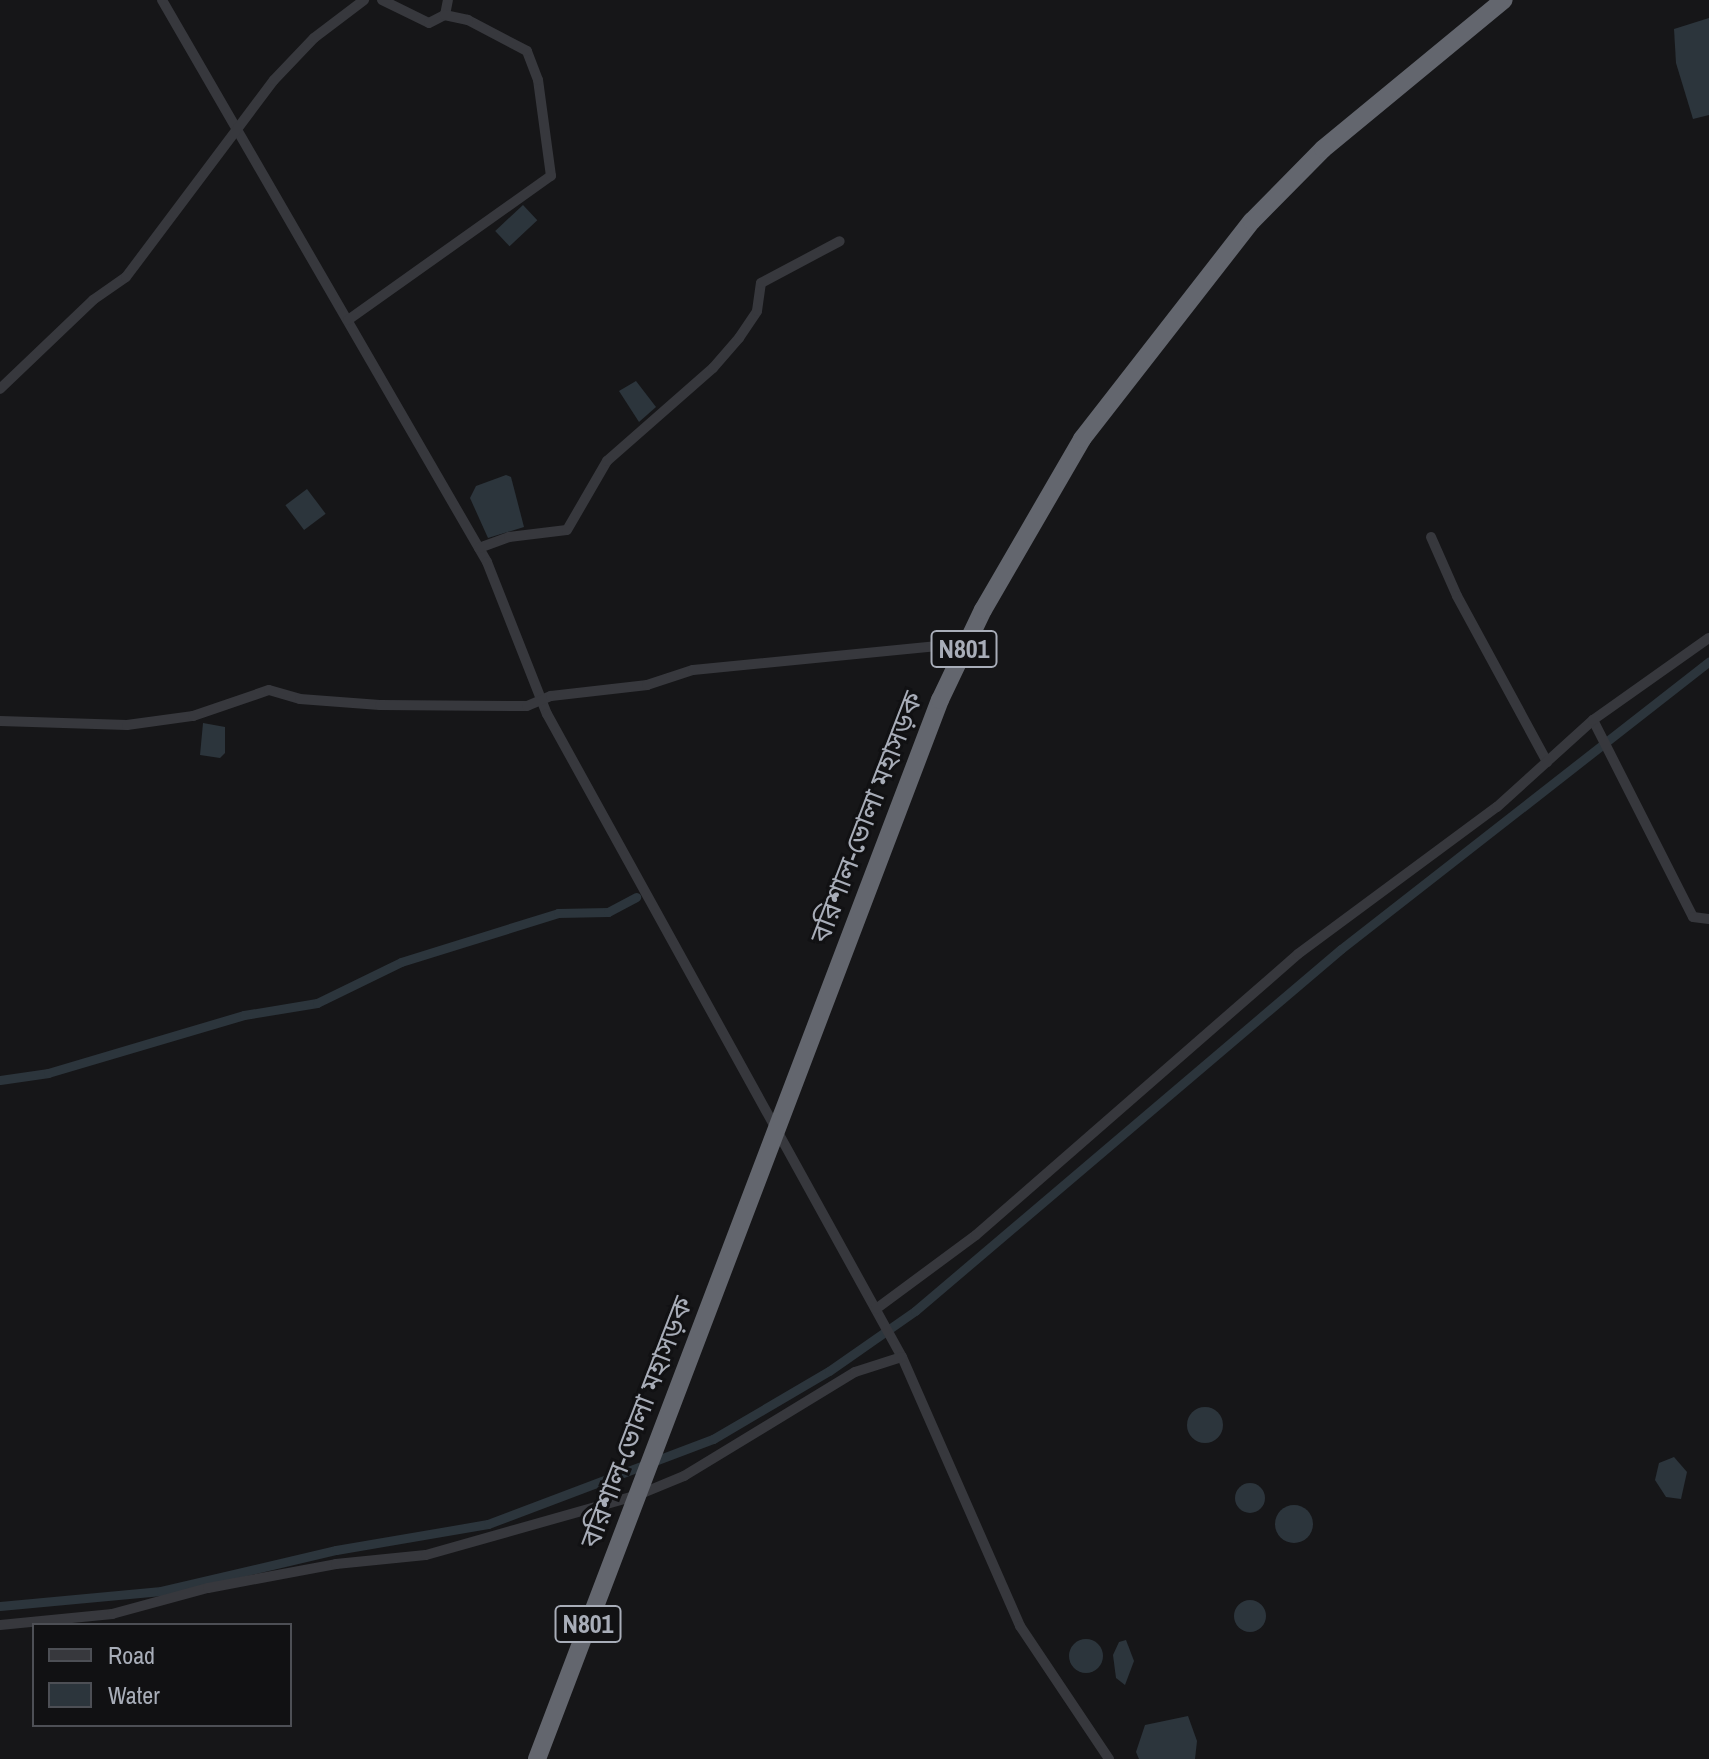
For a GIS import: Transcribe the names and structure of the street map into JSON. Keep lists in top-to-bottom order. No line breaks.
{"streets":{"highway":["N801","বরিশাল-ভোলা মহাসড়ক"]},"legend":["Road","Water"]}
